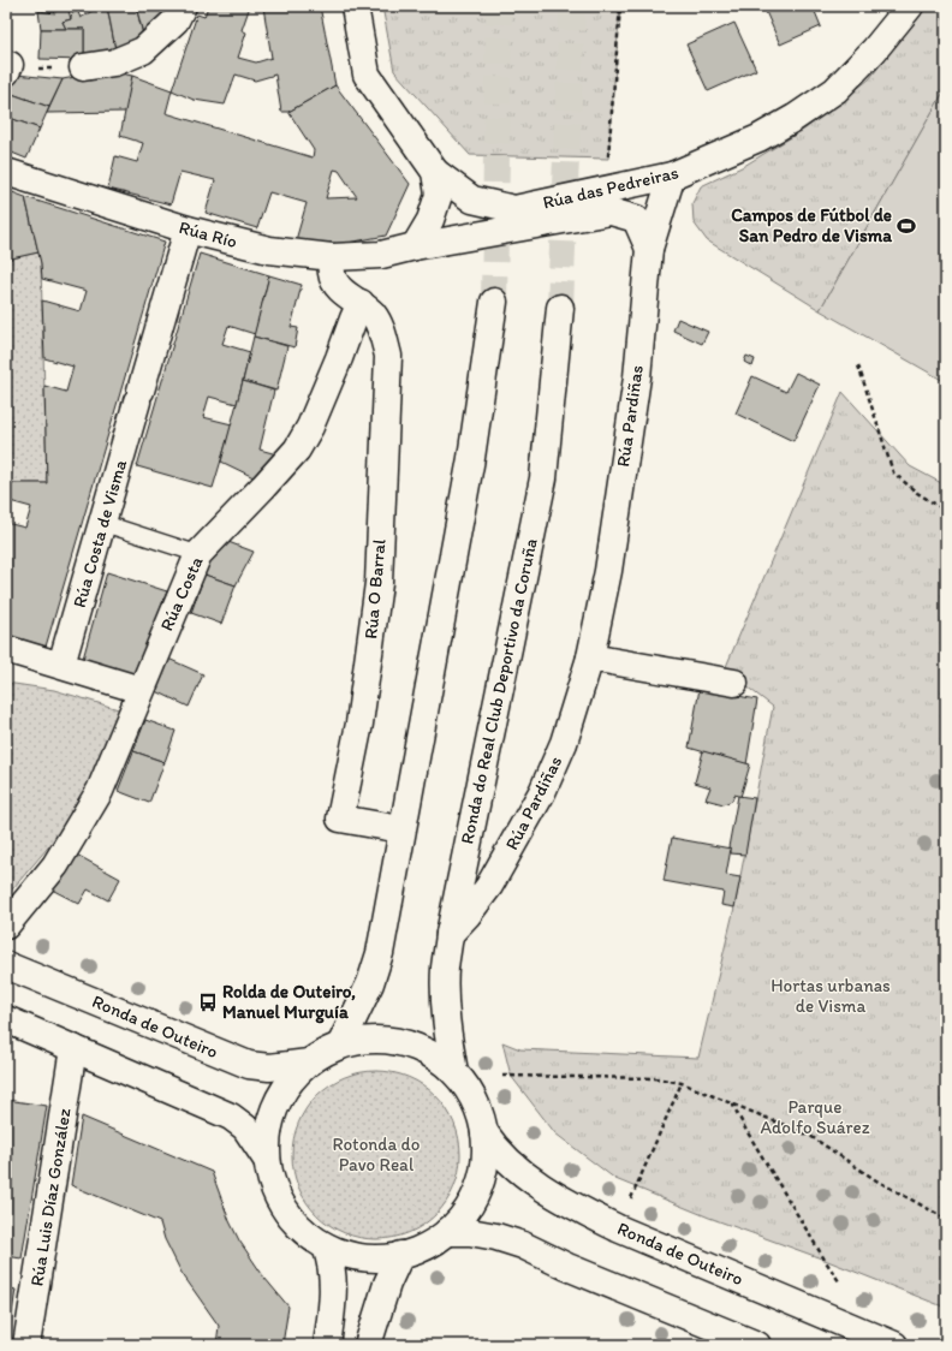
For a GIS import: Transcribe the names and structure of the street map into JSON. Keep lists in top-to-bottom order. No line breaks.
{"streets":{"main road":["Rúa das Pedreiras","Rúa Río","Rúa Pardiñas","Rúa Costa de Visma","Rúa O Barral","Rúa Costa","Ronda do Real Club Deportivo da Coruña","Ronda de Outeiro","Rúa Luis Díaz González"]},"crossings":[["Rúa das Pedreiras","Rúa Río"],["Rúa das Pedreiras","Rúa Pardiñas"],["Rúa Río","Rúa Costa de Visma"],["Rúa Pardiñas","Ronda do Real Club Deportivo da Coruña"],["Rúa O Barral","Rúa Costa"],["Ronda do Real Club Deportivo da Coruña","Ronda de Outeiro"],["Ronda de Outeiro","Rúa Luis Díaz González"]],"parks":["Hortas urbanas de Visma","Parque Adolfo Suárez","Rotonda do Pavo Real"],"places":{"sports":["Campos de Fútbol de San Pedro de Visma"],"bus stop":["Rolda de Outeiro, Manuel Murguía"]}}
